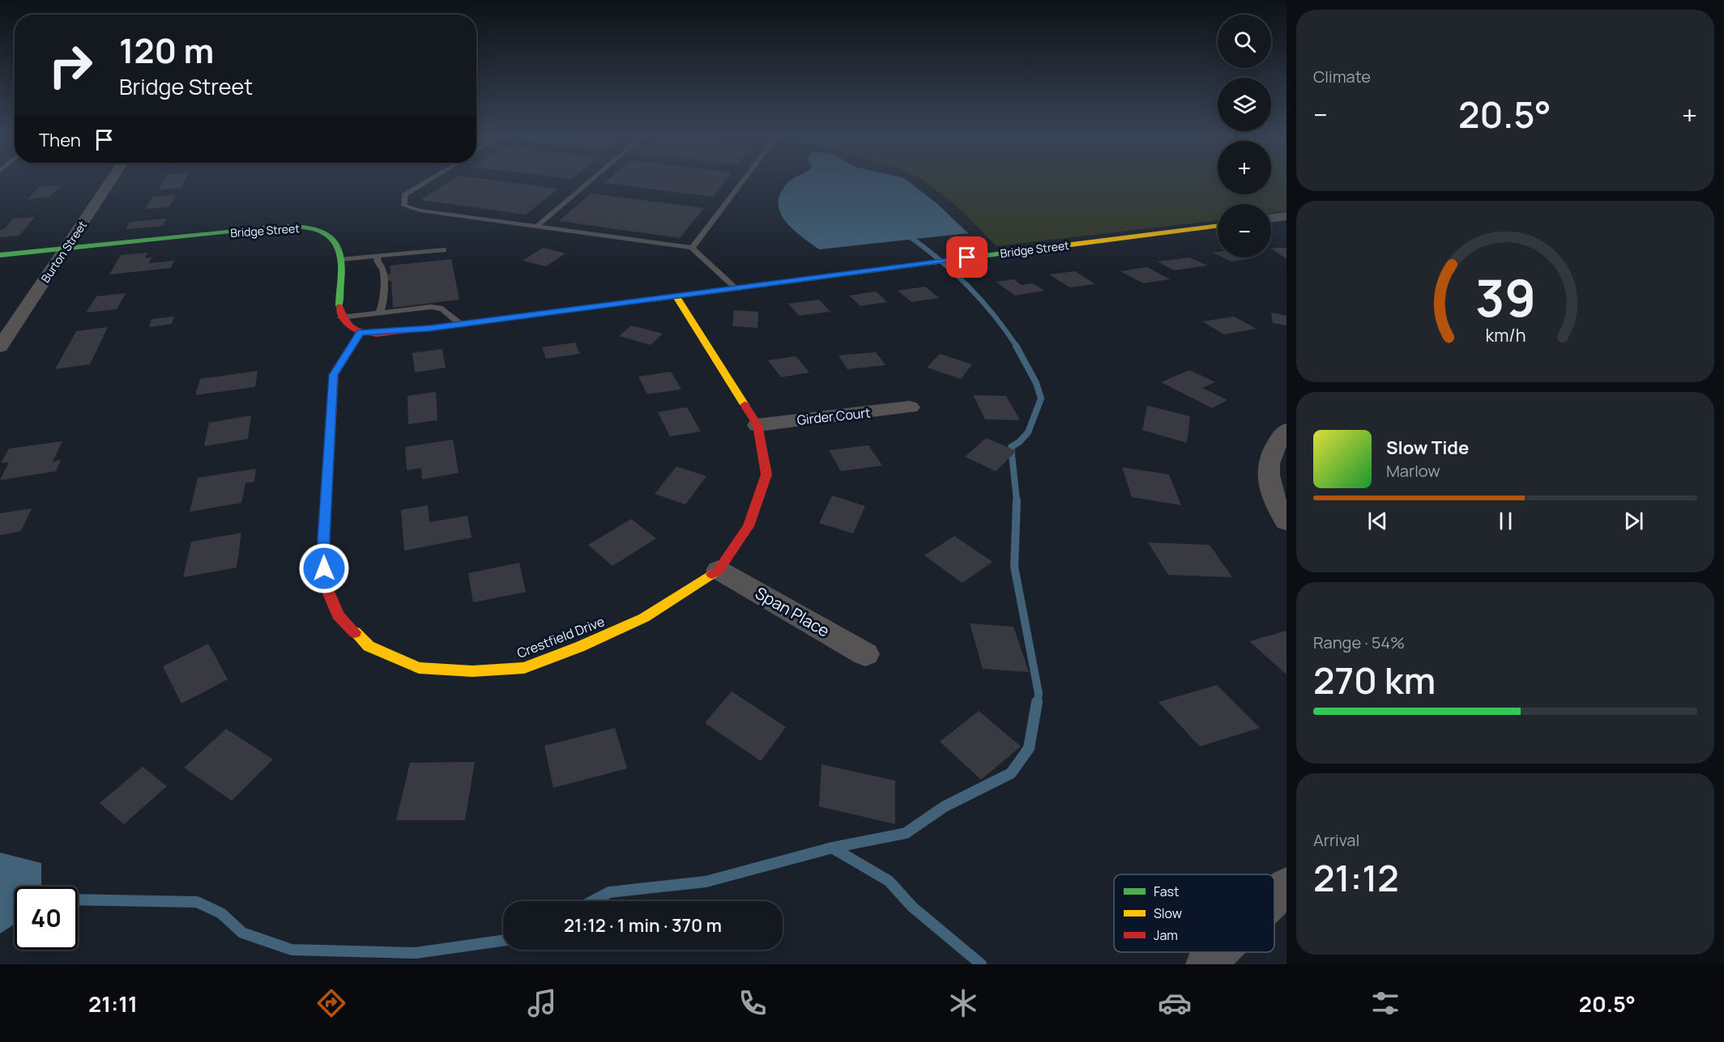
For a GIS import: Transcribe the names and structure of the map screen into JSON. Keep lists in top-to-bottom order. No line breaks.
{"streets":{"main road":["Bridge Street","Crestfield Drive"],"street":["Burton Street","Girder Court","Span Place"]},"crossings":[["Bridge Street","Burton Street"],["Bridge Street","Crestfield Drive"],["Girder Court","Crestfield Drive"],["Span Place","Crestfield Drive"]],"legend":["Fast","Slow","Jam"],"page":{"tile":["Climate",["Range · 54%","270 km"],["Arrival","21:12"]],"map_buttons":["+","−"],"turn":["120 m","Bridge Street"],"heat":["−","20.5°","+"],"then":"Then","song":["Slow Tide","Marlow"],"limit":"40","trip":"21:12 · 1 min · 370 m","tabs":["21:11","20.5°"],"gauge":["39","km/h"]}}
